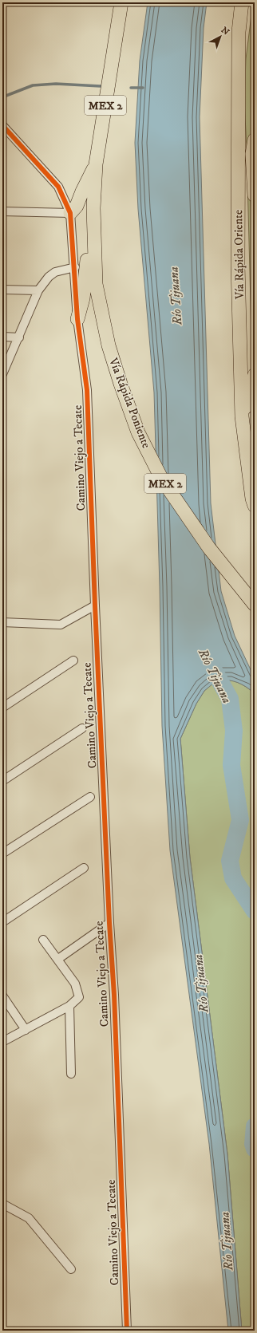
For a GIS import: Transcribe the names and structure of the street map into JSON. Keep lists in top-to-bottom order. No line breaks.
{"streets":{"highway":["MEX 2","Vía Rápida Oriente","Vía Rápida Poniente"],"street":["Camino Viejo a Tecate"]},"crossings":[["MEX 2","Vía Rápida Poniente"]],"water":["Río Tijuana"],"north":"top right"}
